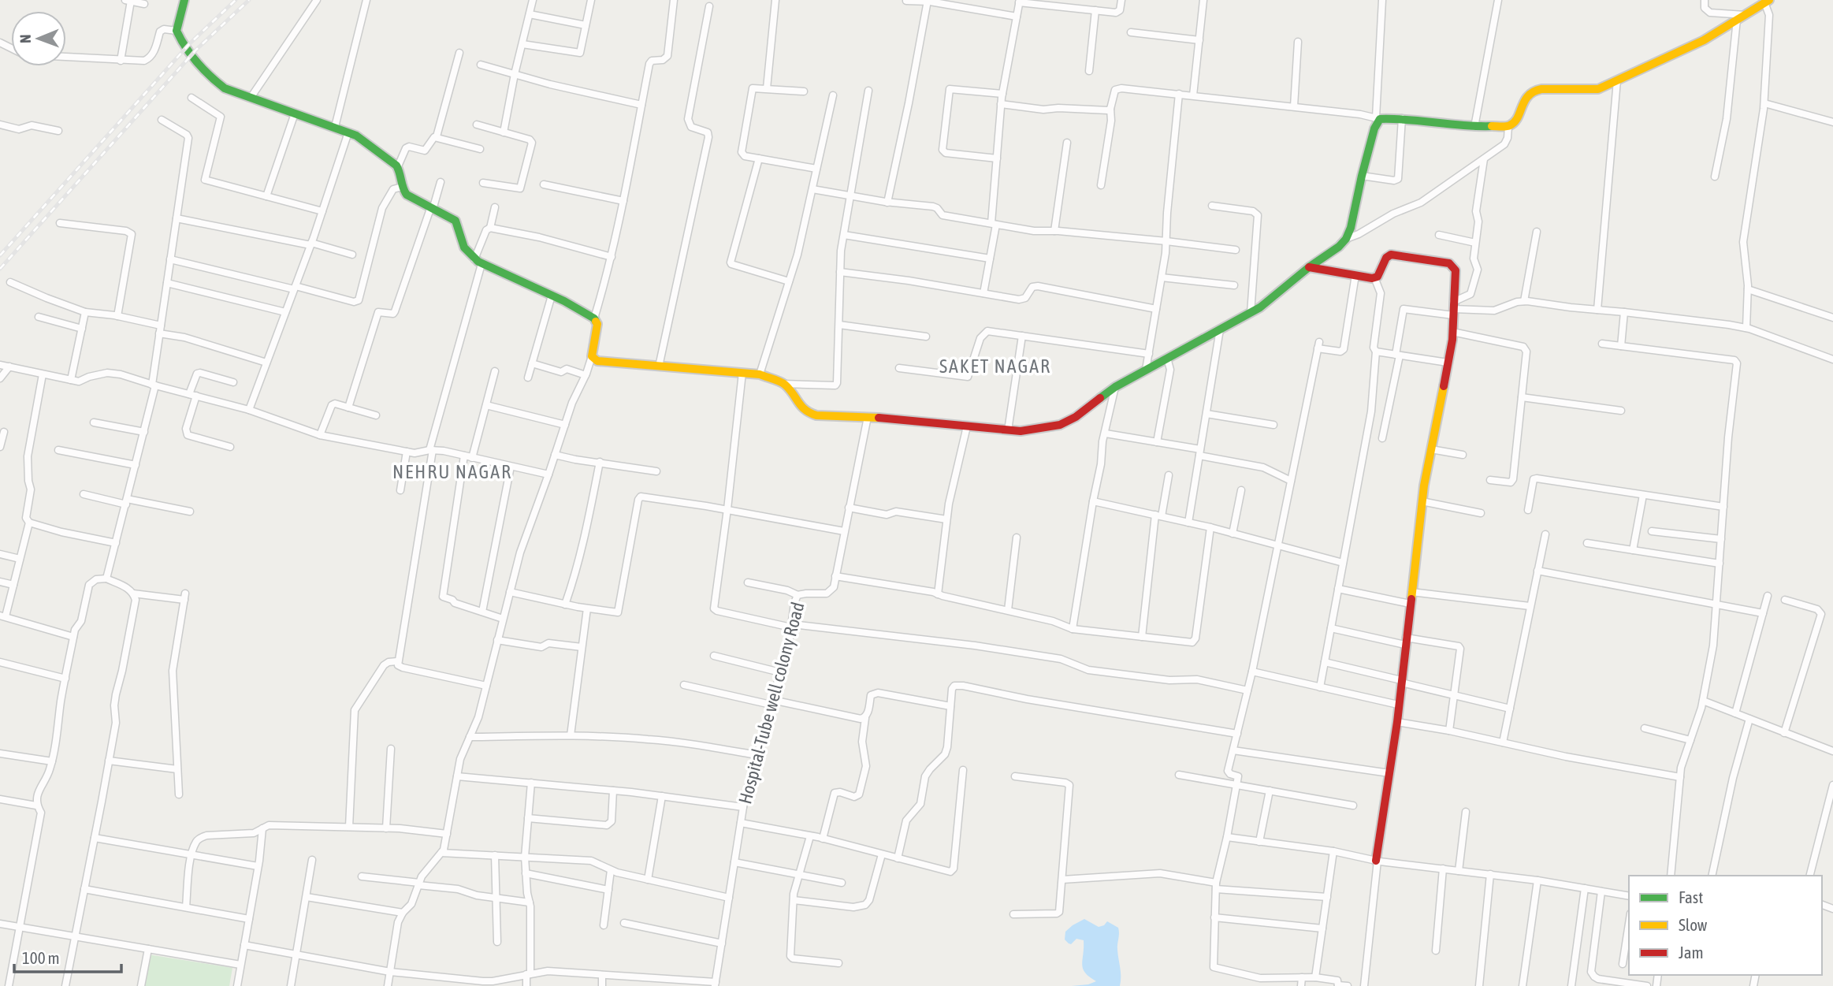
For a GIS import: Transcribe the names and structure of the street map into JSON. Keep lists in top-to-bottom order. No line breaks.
{"streets":{"street":["Hospital-Tube well colony Road"]},"districts":["SAKET NAGAR","NEHRU NAGAR"],"legend":["Fast","Slow","Jam"],"scale_bar":"100 m","north":"left"}
